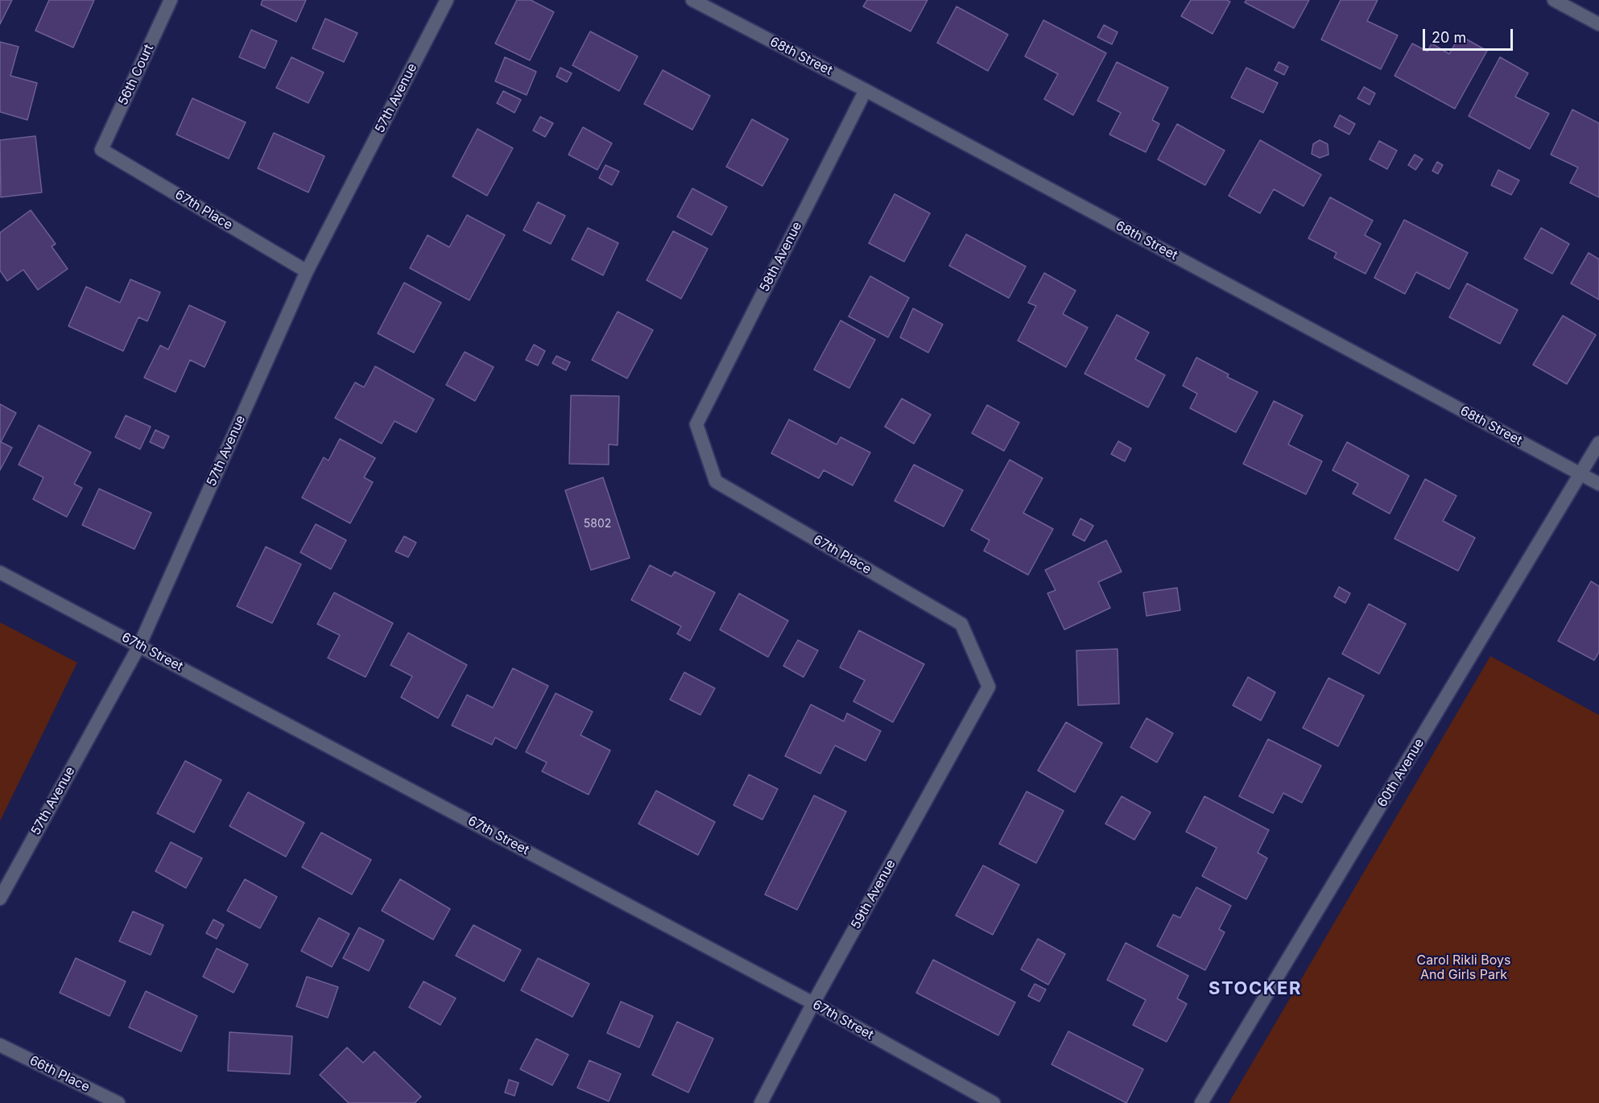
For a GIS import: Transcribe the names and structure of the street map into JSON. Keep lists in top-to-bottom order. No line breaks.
{"streets":{"street":["68th Street","56th Court","57th Avenue","67th Place","58th Avenue","67th Street","60th Avenue","59th Avenue","66th Place"]},"crossings":[["68th Street","58th Avenue"],["68th Street","60th Avenue"],["56th Court","67th Place"],["57th Avenue","67th Place"],["57th Avenue","67th Street"],["67th Place","58th Avenue"],["67th Place","59th Avenue"],["67th Street","59th Avenue"]],"districts":["STOCKER"],"parks":["Carol Rikli Boys And Girls Park"],"house_numbers":["5802"],"scale_bar":"20 m"}
